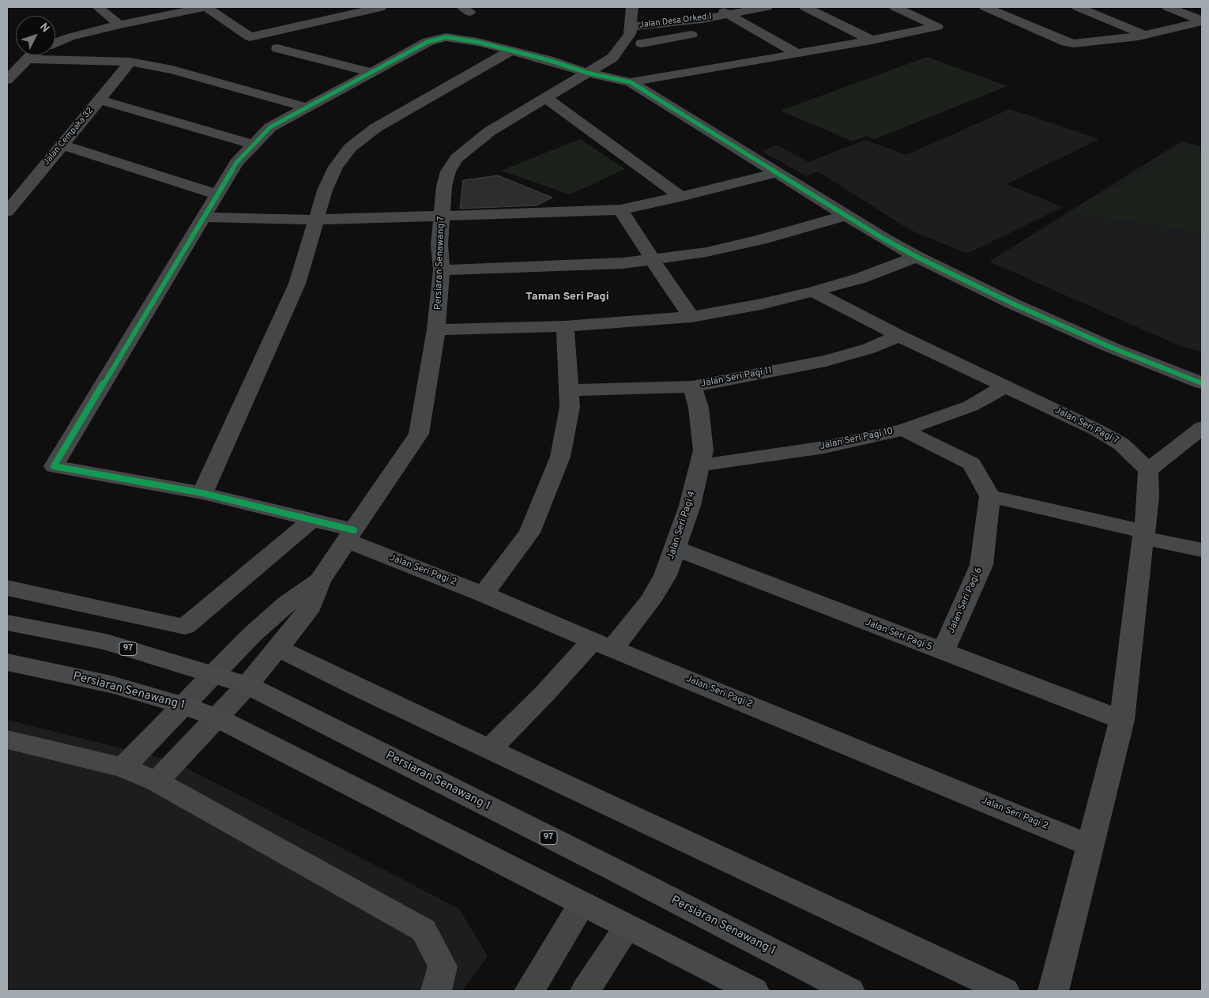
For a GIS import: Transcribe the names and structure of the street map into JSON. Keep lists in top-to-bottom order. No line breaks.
{"streets":{"main road":["97","Persiaran Senawang 1"],"street":["Jalan Desa Orked 1","Jalan Cempaka 32","Persiaran Senawang 7","Jalan Seri Pagi 11","Jalan Seri Pagi 7","Jalan Seri Pagi 10","Jalan Seri Pagi 4","Jalan Seri Pagi 2","Jalan Seri Pagi 6","Jalan Seri Pagi 5"]},"crossings":[["Jalan Desa Orked 1","Persiaran Senawang 7"],["Persiaran Senawang 7","Jalan Seri Pagi 2"],["Jalan Seri Pagi 11","Jalan Seri Pagi 7"],["Jalan Seri Pagi 11","Jalan Seri Pagi 4"],["Jalan Seri Pagi 7","Jalan Seri Pagi 10"],["Jalan Seri Pagi 10","Jalan Seri Pagi 4"],["Jalan Seri Pagi 4","Jalan Seri Pagi 2"],["Jalan Seri Pagi 4","Jalan Seri Pagi 5"],["Jalan Seri Pagi 6","Jalan Seri Pagi 5"]],"districts":["Taman Seri Pagi"],"north":"top right"}
